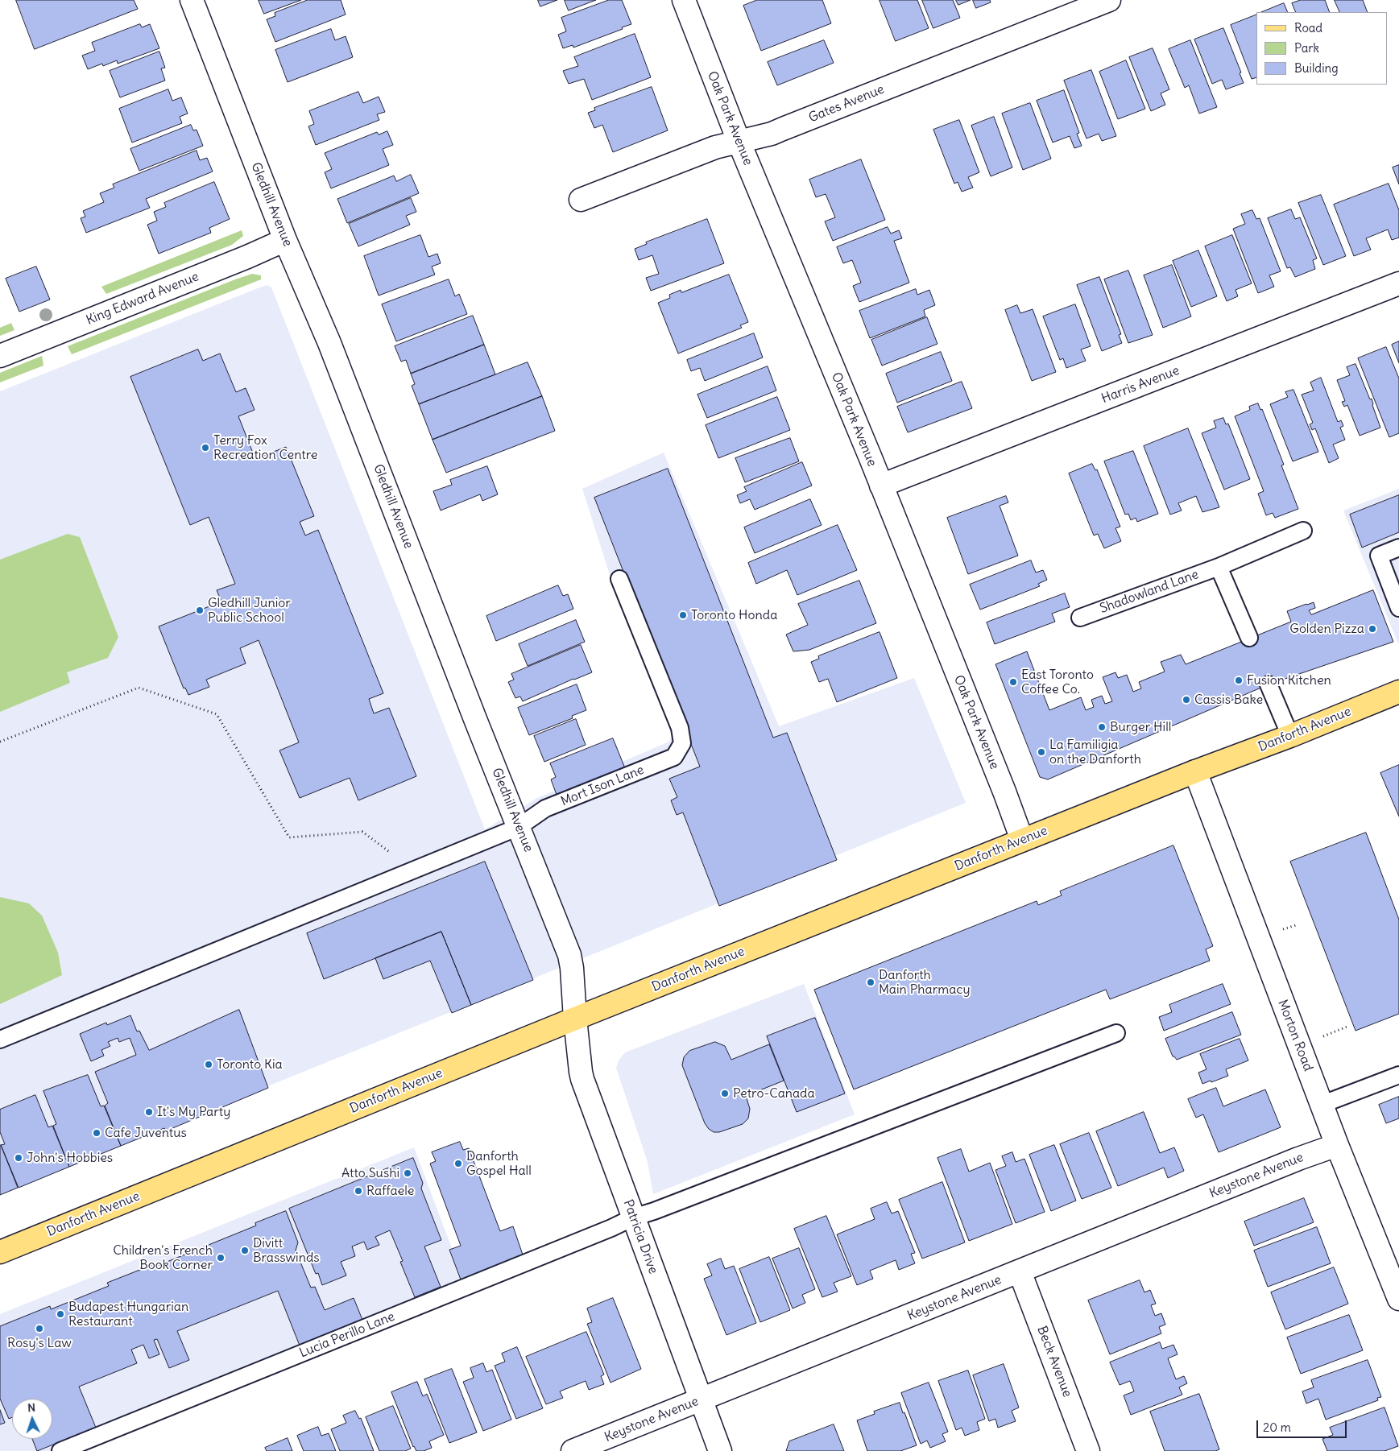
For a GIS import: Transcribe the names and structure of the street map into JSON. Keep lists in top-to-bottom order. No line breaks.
{"streets":{"main road":["Danforth Avenue"],"street":["Gates Avenue","Oak Park Avenue","Gledhill Avenue","King Edward Avenue","Harris Avenue","Morton Road","Keystone Avenue","Patricia Drive","Beck Avenue"],"lane":["Shadowland Lane","Mort Ison Lane","Lucia Perillo Lane"]},"crossings":[["Gates Avenue","Oak Park Avenue"],["Oak Park Avenue","Harris Avenue"],["Oak Park Avenue","Danforth Avenue"],["Gledhill Avenue","King Edward Avenue"],["Gledhill Avenue","Danforth Avenue"],["Gledhill Avenue","Mort Ison Lane"],["Gledhill Avenue","Patricia Drive"],["Danforth Avenue","Morton Road"],["Danforth Avenue","Patricia Drive"],["Morton Road","Keystone Avenue"],["Keystone Avenue","Patricia Drive"],["Keystone Avenue","Beck Avenue"],["Patricia Drive","Lucia Perillo Lane"]],"places":["Terry Fox Recreation Centre","Gledhill Junior Public School","Toronto Honda","Golden Pizza","Fusion Kitchen","East Toronto Coffee Co.","Cassis Bake","Burger Hill","La Familigia on the Danforth","Danforth Main Pharmacy","Toronto Kia","Petro-Canada","It's My Party","Cafe Juventus","John's Hobbies","Danforth Gospel Hall","Atto Sushi","Raffaele","Divitt Brasswinds","Children's French Book Corner","Budapest Hungarian Restaurant","Rosy's Law"],"legend":["Road","Park","Building"],"scale_bar":"20 m","north":"top"}
